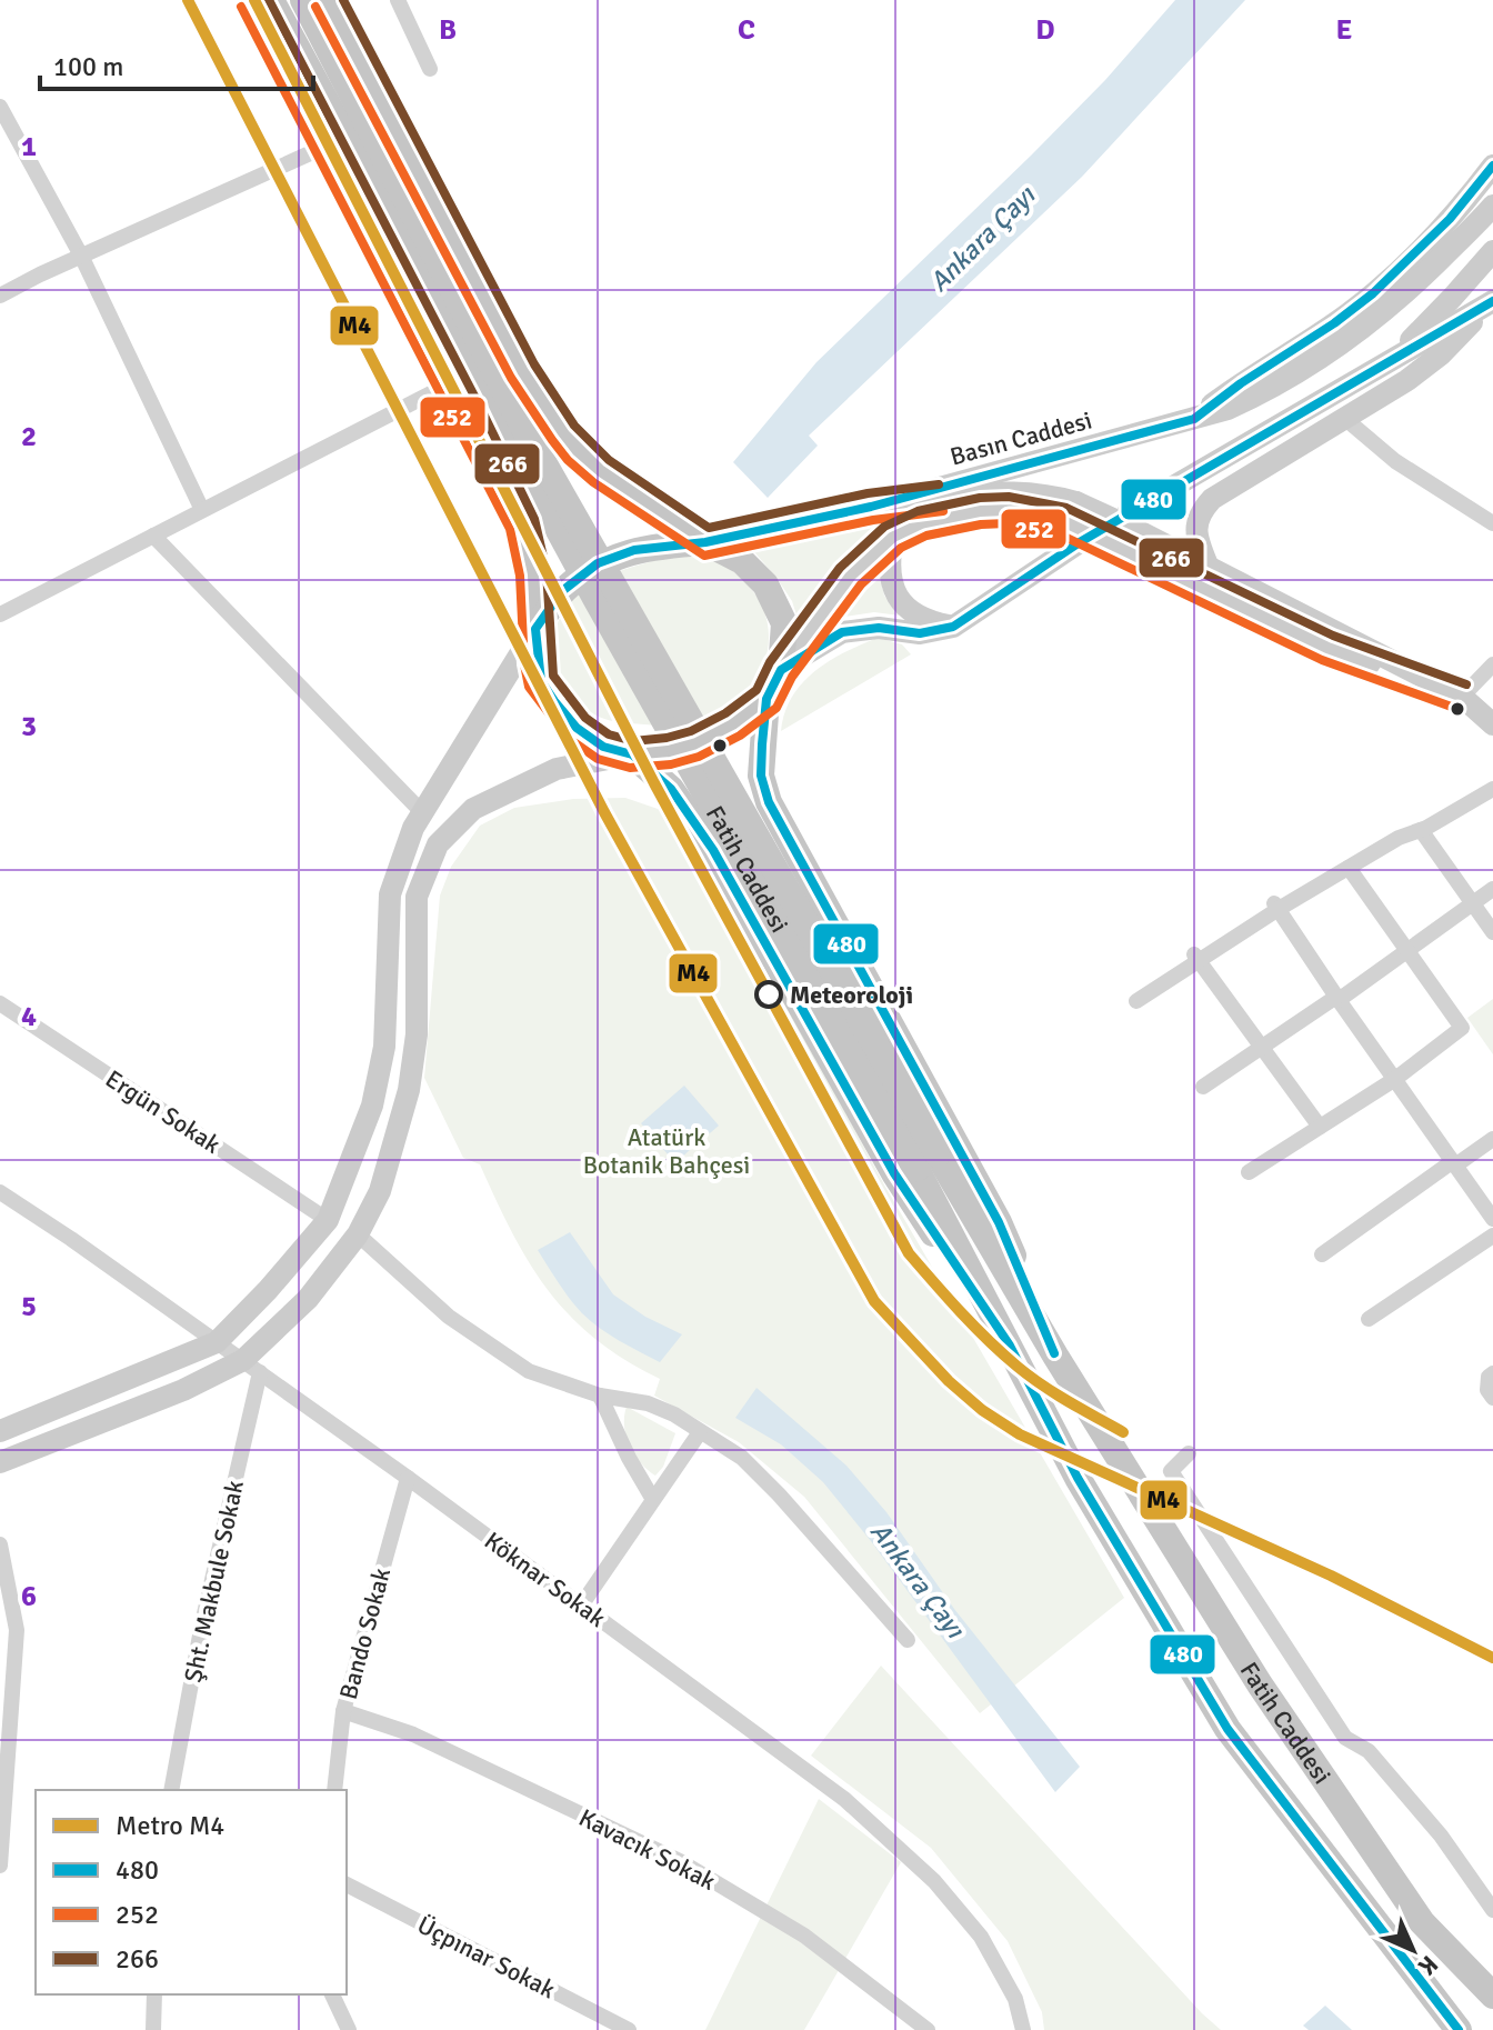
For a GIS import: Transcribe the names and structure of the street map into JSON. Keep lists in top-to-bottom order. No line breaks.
{"streets":{"main road":["Basın Caddesi","Fatih Caddesi"],"street":["Ergün Sokak","Köknar Sokak","Şht. Makbule Sokak","Bando Sokak","Kavacık Sokak","Üçpınar Sokak"]},"crossings":[["Köknar Sokak","Şht. Makbule Sokak"],["Köknar Sokak","Bando Sokak"],["Bando Sokak","Kavacık Sokak"]],"water":["Ankara Çayı"],"parks":["Atatürk Botanik Bahçesi"],"places":["Meteoroloji"],"lines":["metro line M4","transit line 266","transit line 252","transit line 480"],"legend":["Metro M4","480","252","266"],"scale_bar":"100 m","north":"bottom right","grid":{"columns":["B","C","D","E"],"rows":["1","2","3","4","5","6"]}}
